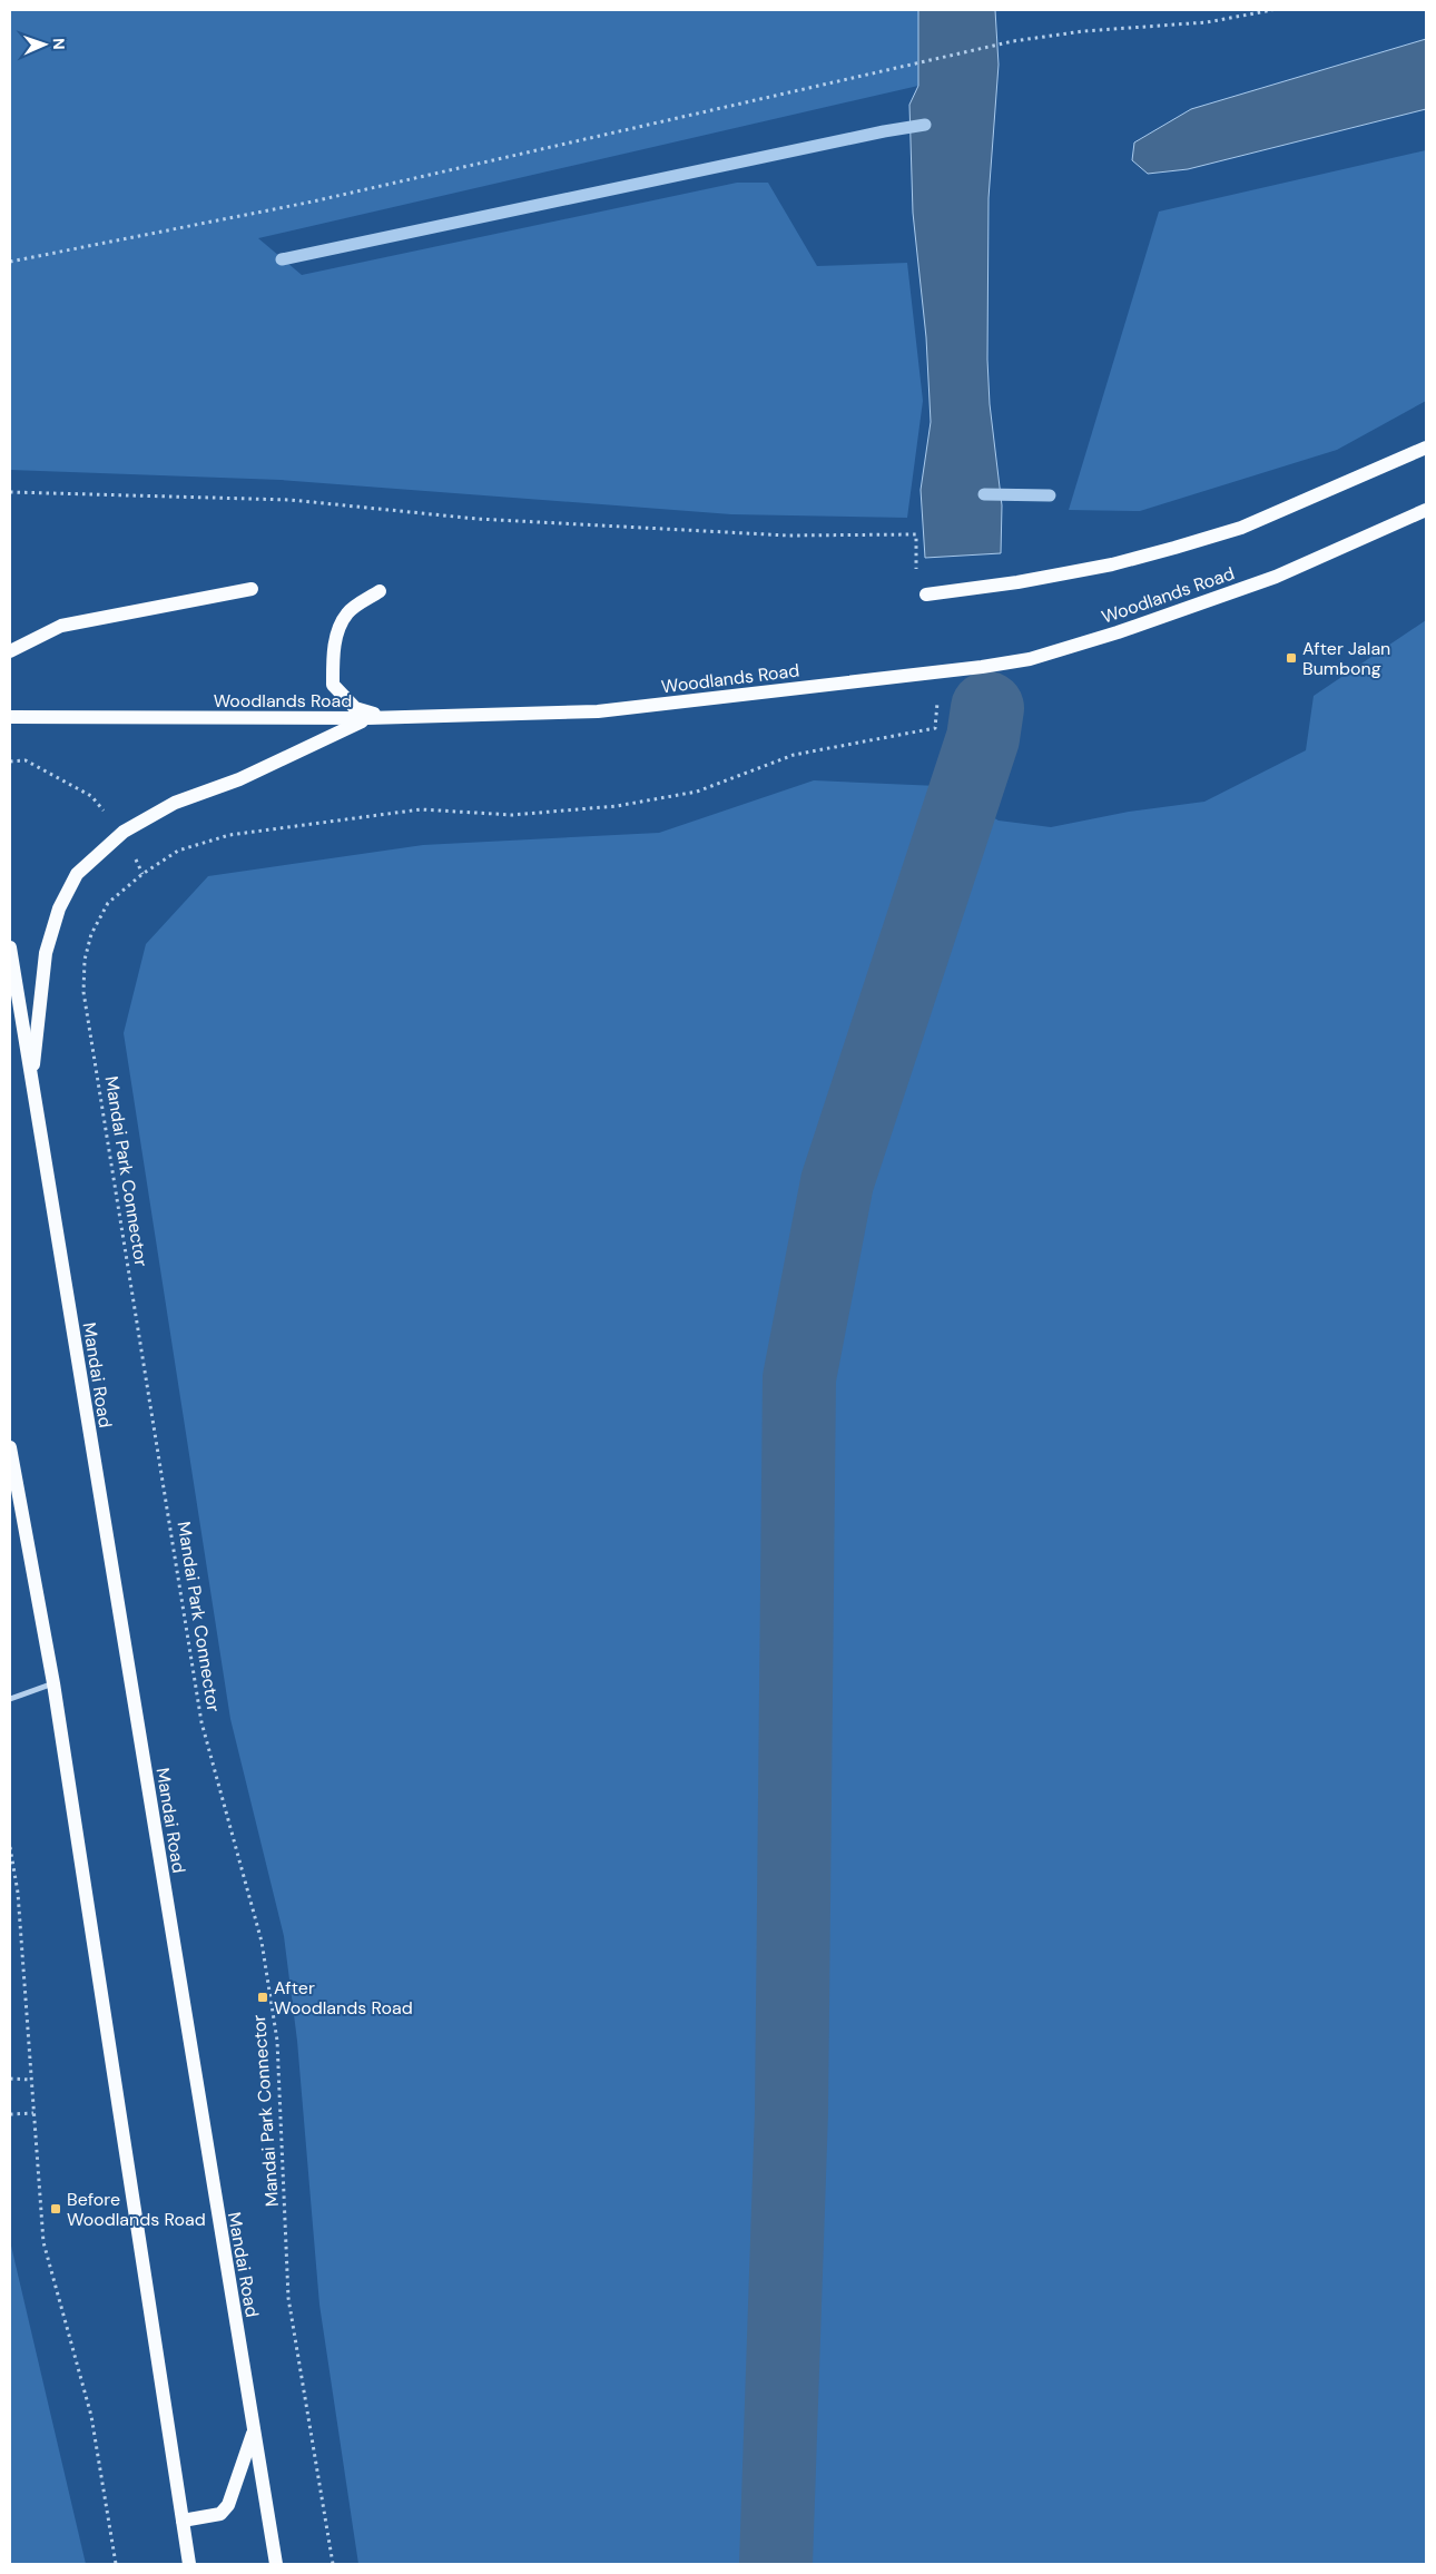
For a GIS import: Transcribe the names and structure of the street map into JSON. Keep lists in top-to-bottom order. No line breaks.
{"streets":{"main road":["Woodlands Road","Mandai Road"],"path":["Mandai Park Connector"]},"places":{"transit":["After Jalan Bumbong","After Woodlands Road","Before Woodlands Road"]},"north":"right"}
